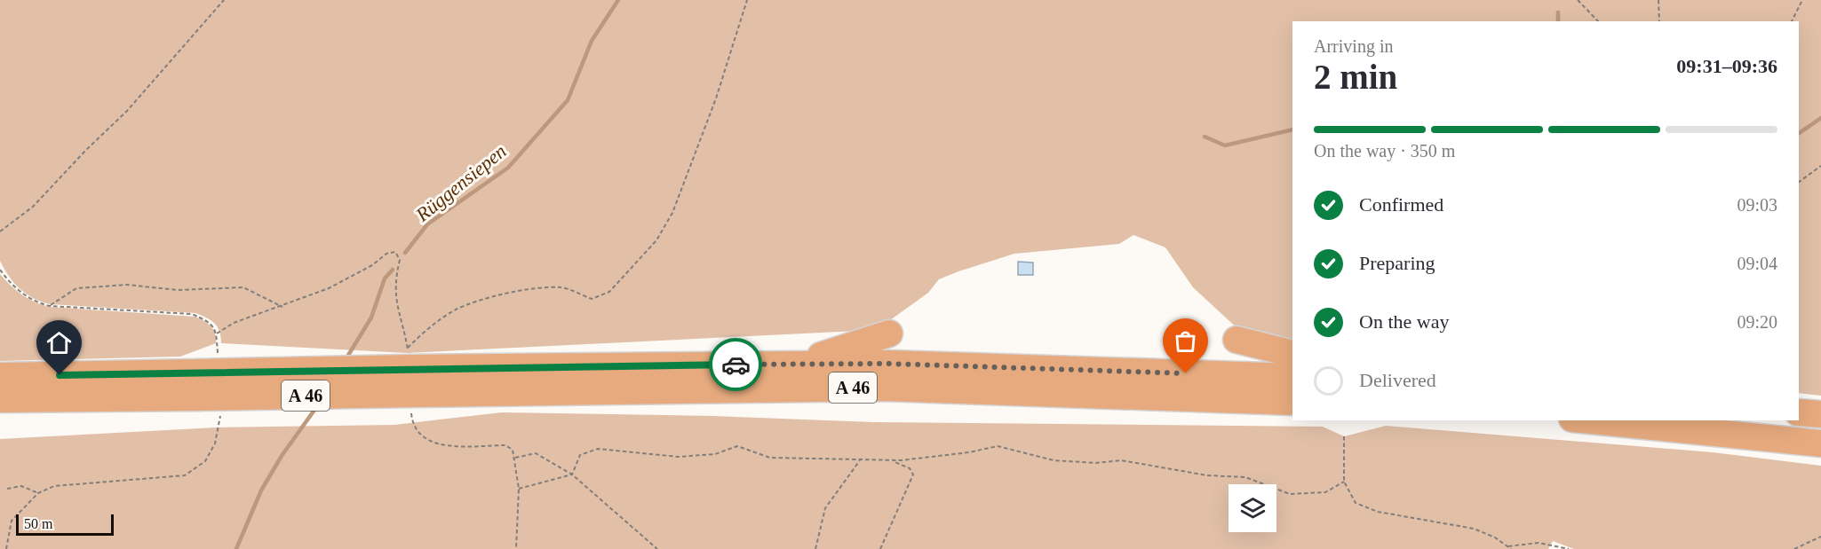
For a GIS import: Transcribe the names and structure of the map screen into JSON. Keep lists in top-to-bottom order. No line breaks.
{"streets":{"highway":["A 46"]},"water":["Rüggensiepen"],"scale_bar":"50 m","page":{"heading":["2 min","Arriving in","09:31–09:36"],"bar":"On the way · 350 m","list":[["Confirmed","09:03"],["Preparing","09:04"],["On the way","09:20"],"Delivered"],"scale":"50 m"}}
